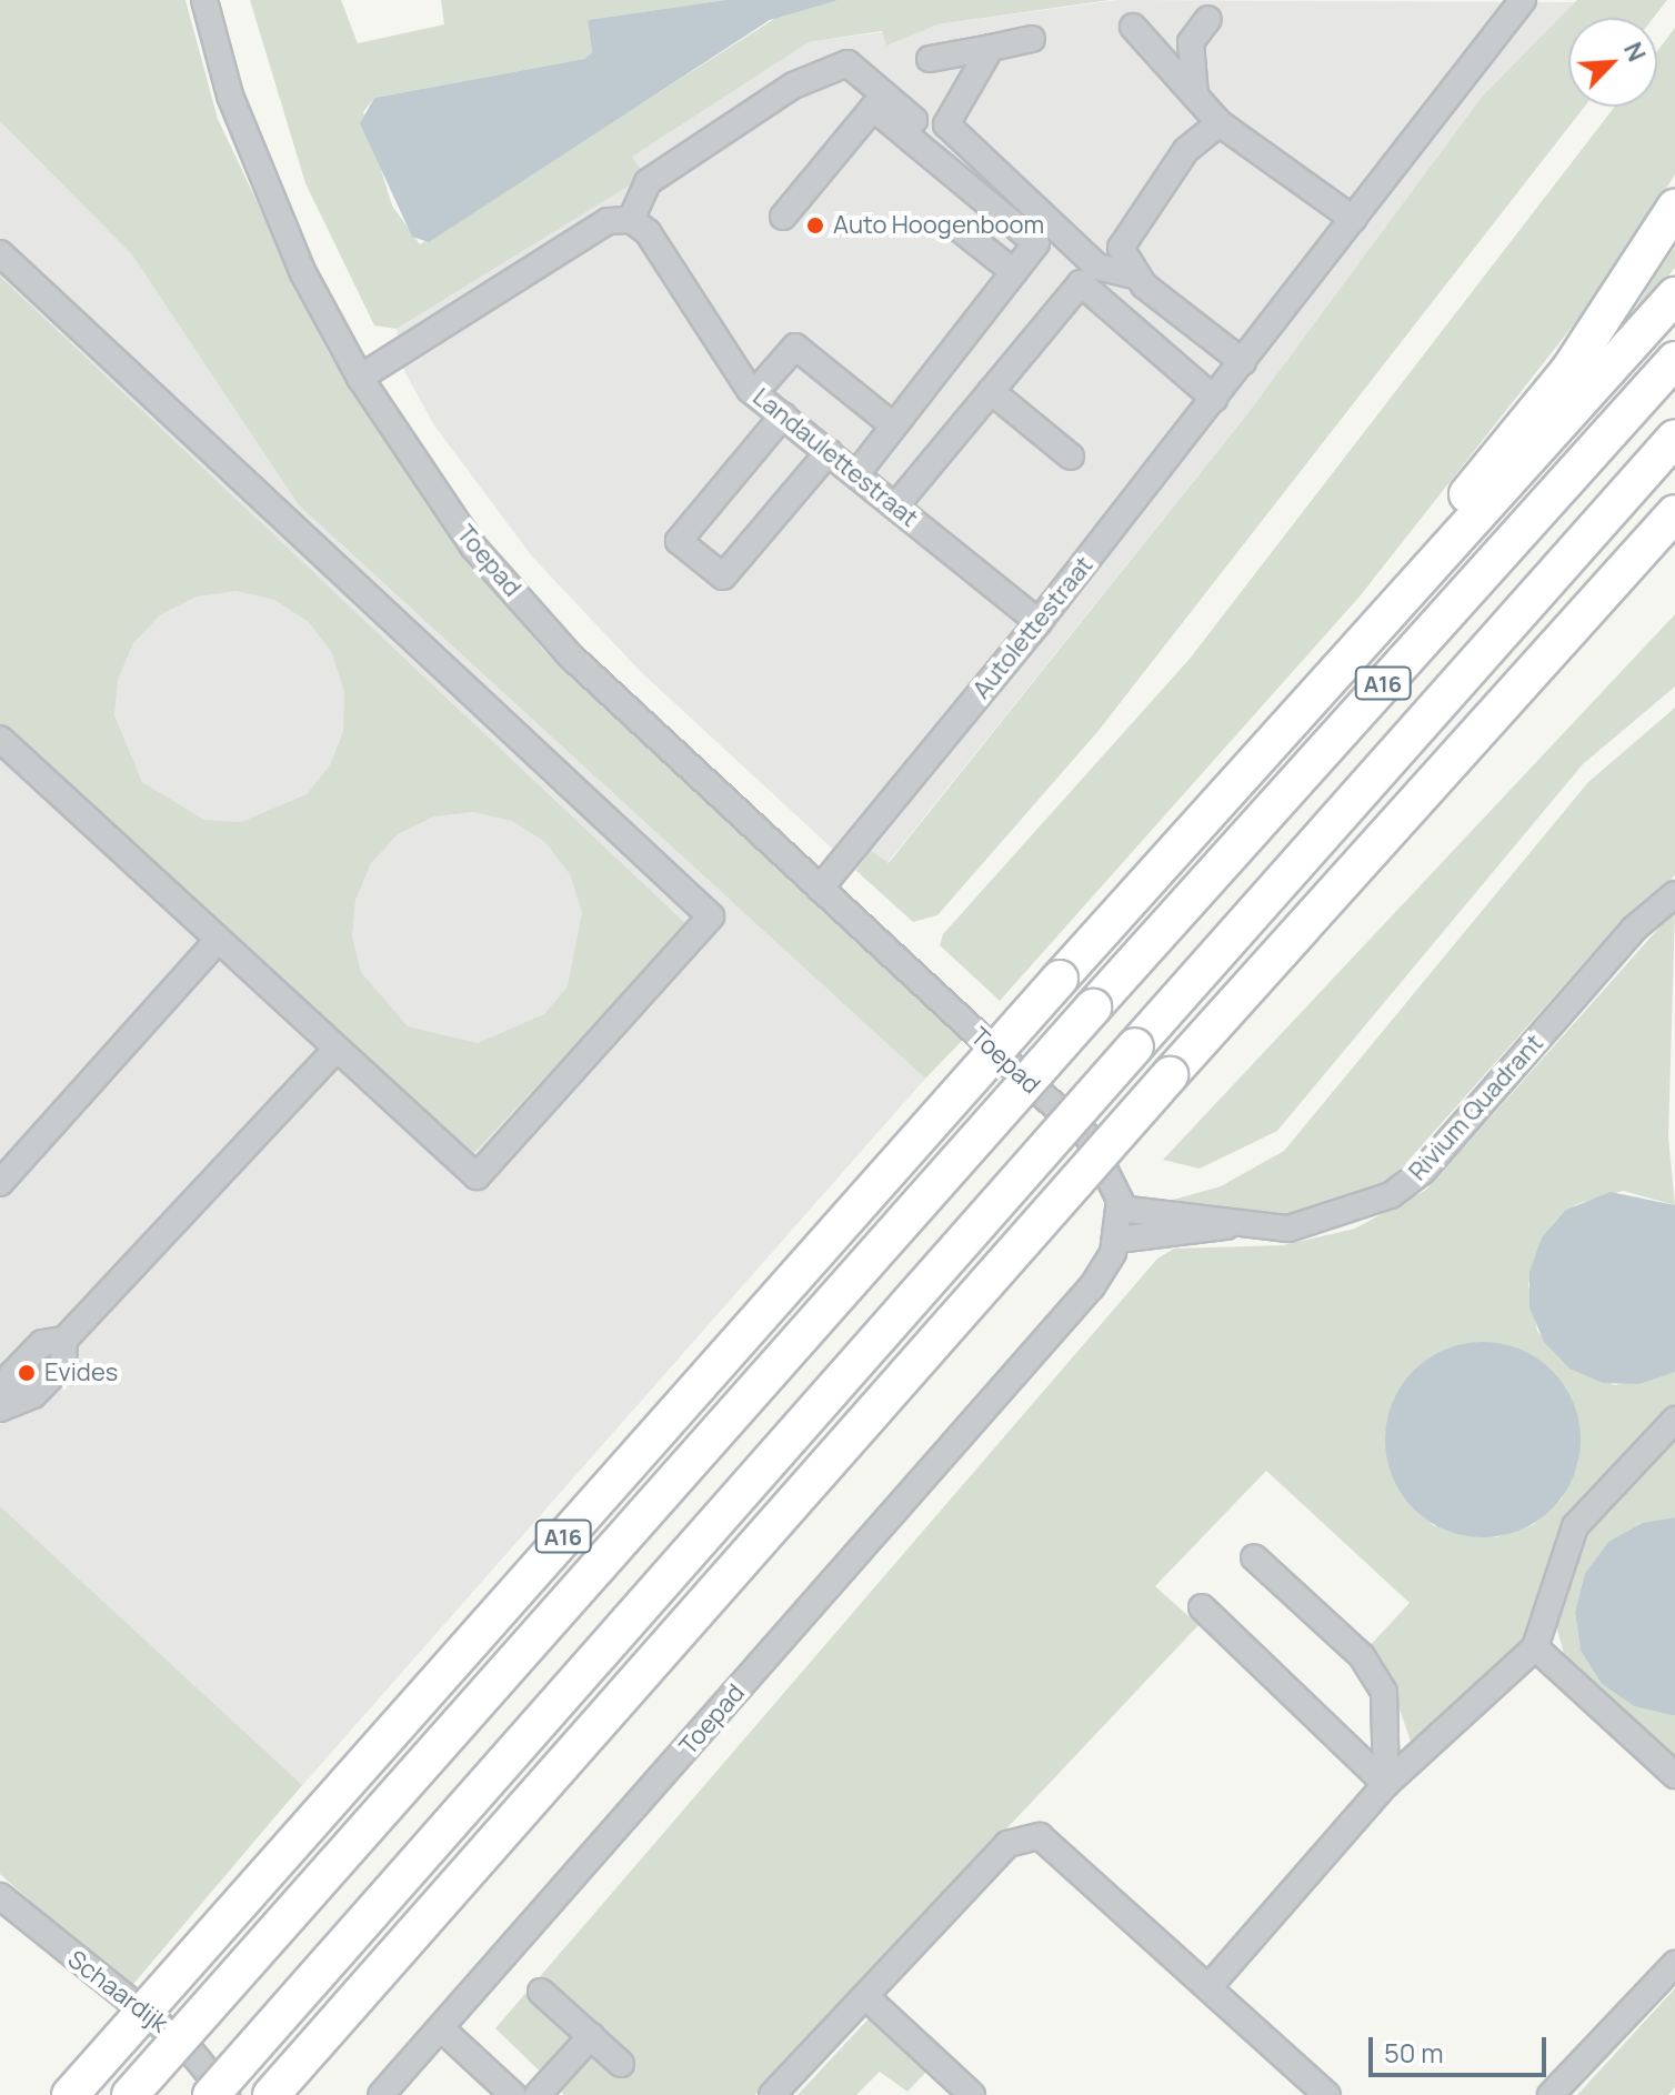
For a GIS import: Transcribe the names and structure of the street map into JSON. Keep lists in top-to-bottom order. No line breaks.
{"streets":{"highway":["A16"],"street":["Landaulettestraat","Toepad","Autolettestraat","Rivium Quadrant","Schaardijk"]},"crossings":[["Landaulettestraat","Autolettestraat"],["Toepad","Autolettestraat"],["Toepad","Rivium Quadrant"]],"places":["Auto Hoogenboom","Evides"],"scale_bar":"50 m","north":"top right"}
